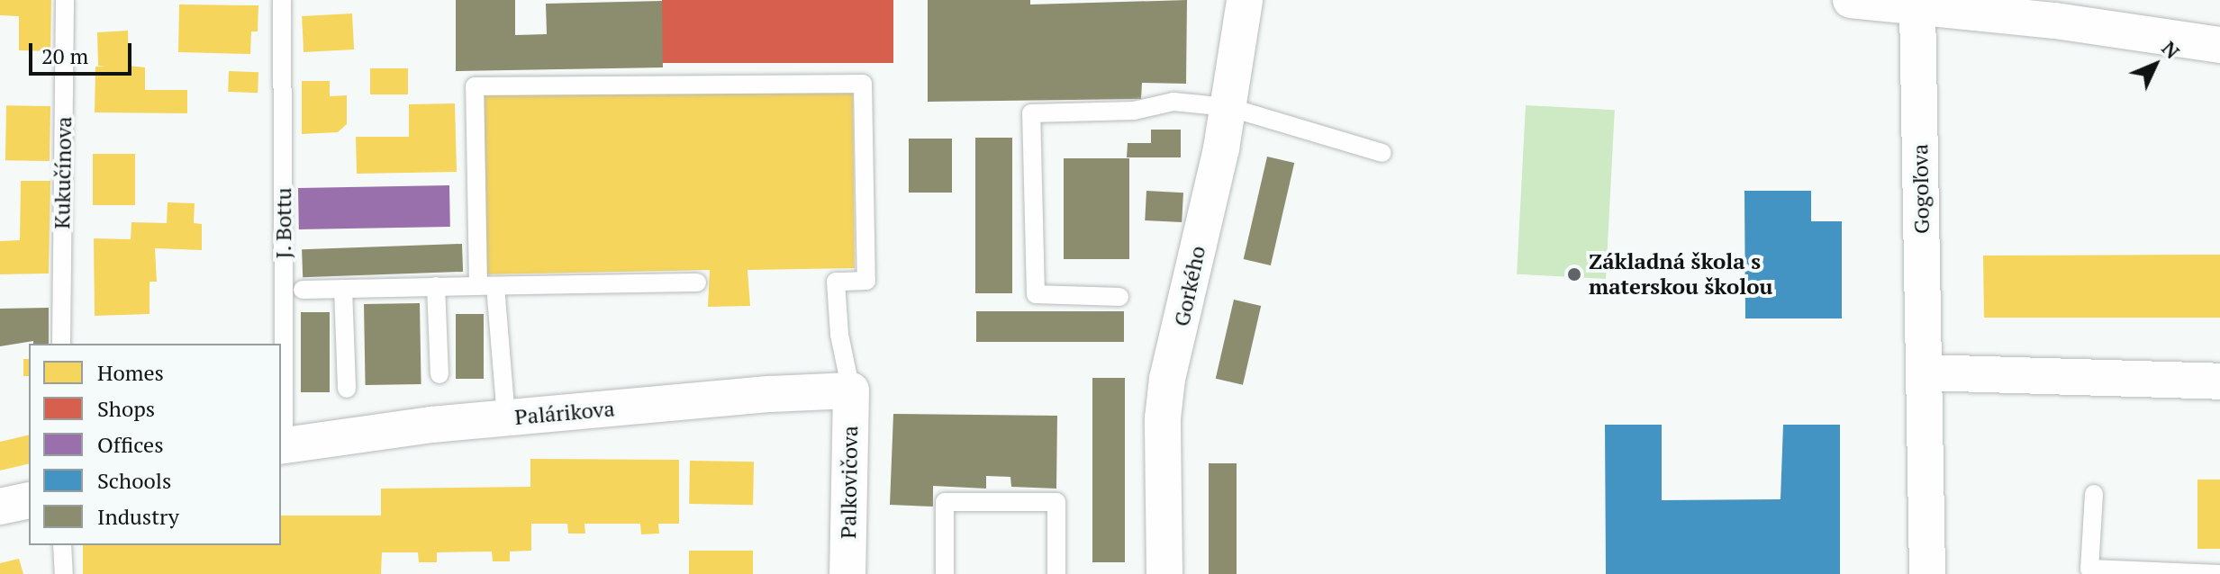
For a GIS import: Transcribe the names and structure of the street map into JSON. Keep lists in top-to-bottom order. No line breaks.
{"streets":{"street":["Gogoľova","Gorkého","Palárikova","Palkovičova"],"lane":["Kukučínova","J. Bottu"]},"crossings":[["J. Bottu","Palárikova"],["Palárikova","Palkovičova"]],"places":["Základná škola s materskou školou"],"legend":["Homes","Shops","Offices","Schools","Industry"],"scale_bar":"20 m","north":"top right"}
